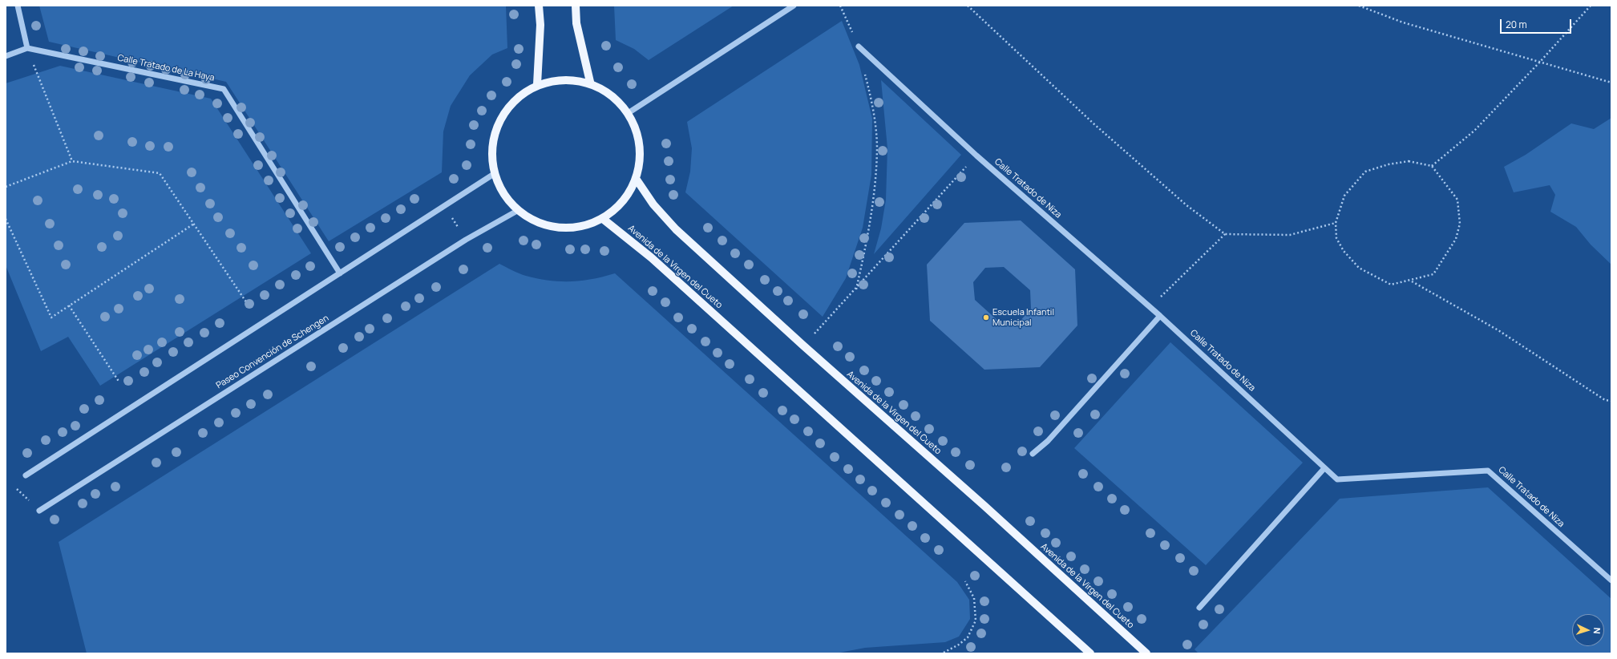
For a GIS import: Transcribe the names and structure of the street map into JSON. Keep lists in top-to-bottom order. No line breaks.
{"streets":{"main road":["Avenida de la Virgen del Cueto"],"street":["Calle Tratado de La Haya","Calle Tratado de Niza","Paseo Convención de Schengen"]},"places":["Escuela Infantil Municipal"],"scale_bar":"20 m","north":"right"}
